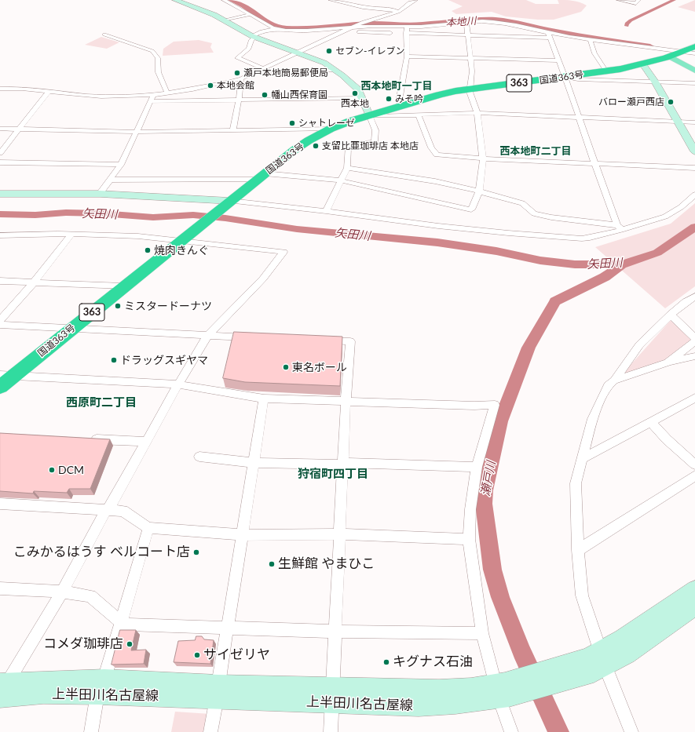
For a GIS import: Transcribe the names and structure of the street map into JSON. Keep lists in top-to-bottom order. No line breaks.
{"streets":{"highway":["国道363号","363"],"street":["上半田川名古屋線"]},"crossings":[["国道363号","363"]],"districts":["西本地町一丁目","西本地町二丁目","西原町二丁目","狩宿町四丁目"],"water":["本地川","矢田川","瀬戸川"],"places":["セブン-イレブン","瀬戸本地簡易郵便局","本地会館","西本地","幡山西保育園","みそ吟","バロー瀬戸西店","シャトレーゼ","支留比亜珈琲店 本地店","焼肉きんぐ","ミスタードーナツ","ドラッグスギヤマ","東名ボール","DCM","こみかるはうす ベルコート店","生鮮館 やまひこ","コメダ珈琲店","サイゼリヤ","キグナス石油"]}
